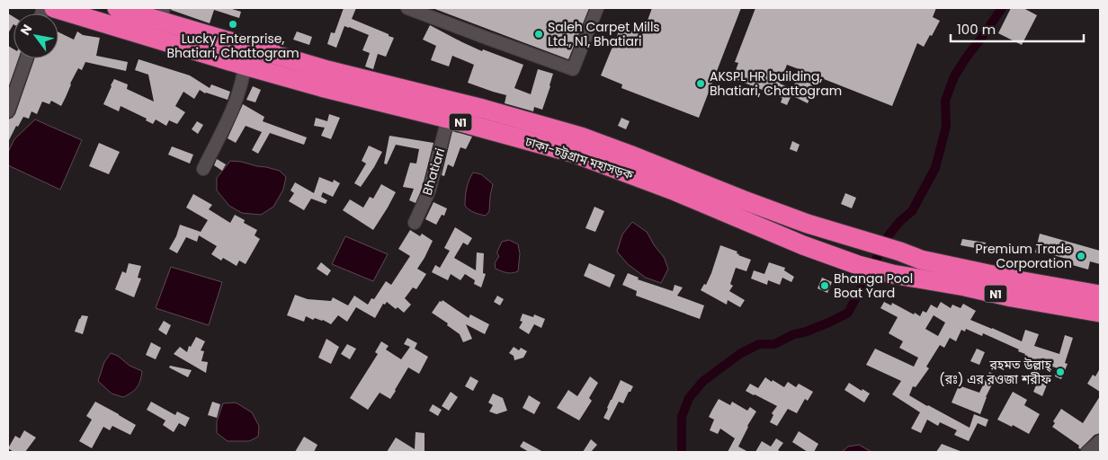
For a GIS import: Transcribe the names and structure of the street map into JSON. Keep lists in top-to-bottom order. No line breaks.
{"streets":{"highway":["N1","ঢাকা-চট্টগ্রাম মহাসড়ক"],"street":["Bhatiari"]},"crossings":[["ঢাকা-চট্টগ্রাম মহাসড়ক","Bhatiari"]],"places":["Lucky Enterprise, Bhatiari, Chattogram","Saleh Carpet Mills Ltd., N1, Bhatiari","AKSPL HR building, Bhatiari, Chattogram","Premium Trade Corporation","Bhanga Pool Boat Yard","রহমত উল্লাহ্‌ (রঃ) এর রওজা শরীফ"],"scale_bar":"100 m","north":"top left"}
